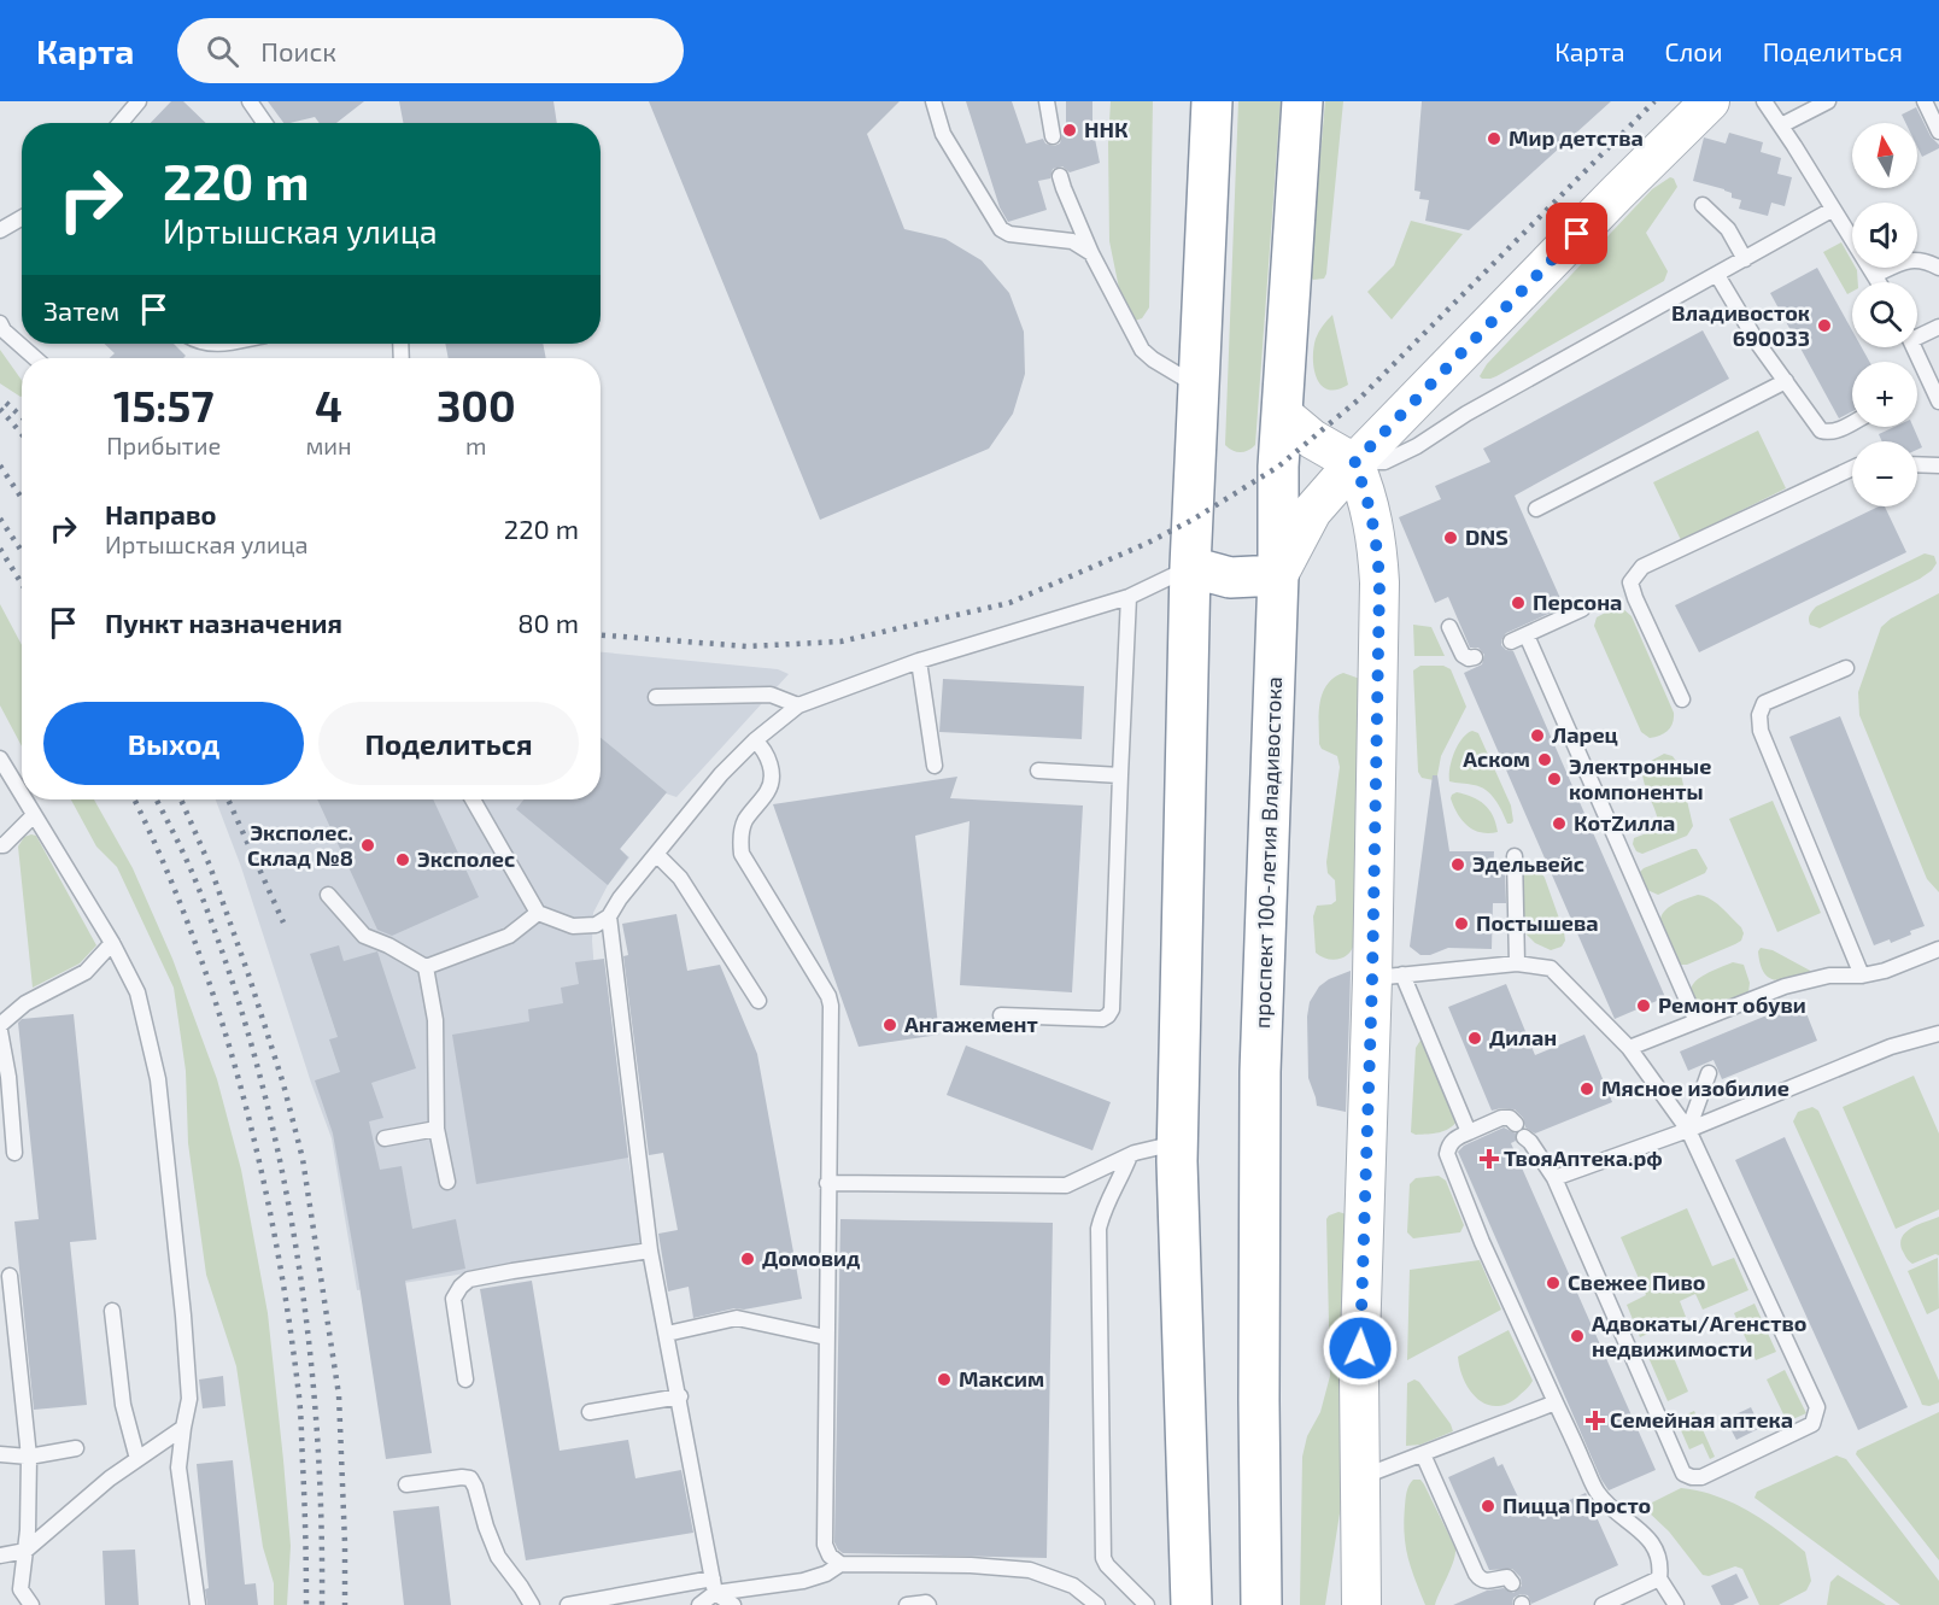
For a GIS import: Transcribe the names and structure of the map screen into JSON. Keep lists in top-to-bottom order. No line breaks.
{"streets":{"highway":["проспект 100-летия Владивостока"]},"places":{"other":["ННК","Мир детства","Владивосток 690033","DNS","Персона","Ларец","Аском","Электронные компоненты","КотZилла","Эксполес. Склад №8","Эксполес","Эдельвейс","Постышева","Ремонт обуви","Ангажемент","Дилан","Мясное изобилие","Домовид","Свежее Пиво","Адвокаты/Агенство недвижимости","Максим","Пицца Просто"],"health":["ТвояАптека.рф","Семейная аптека"]},"north":"top","page":{"header":"Карта","search":"Поиск","nav":["Карта","Слои","Поделиться"],"map_buttons":["+","−"],"turn":["220 m","Иртышская улица"],"then":"Затем","eta":["15:57","Прибытие","4","мин","300","m"],"list":[{"name":"Направо","note":"Иртышская улица","value":"220 m"},{"name":"Пункт назначения","value":"80 m"}],"buttons":["Выход","Поделиться"]}}
